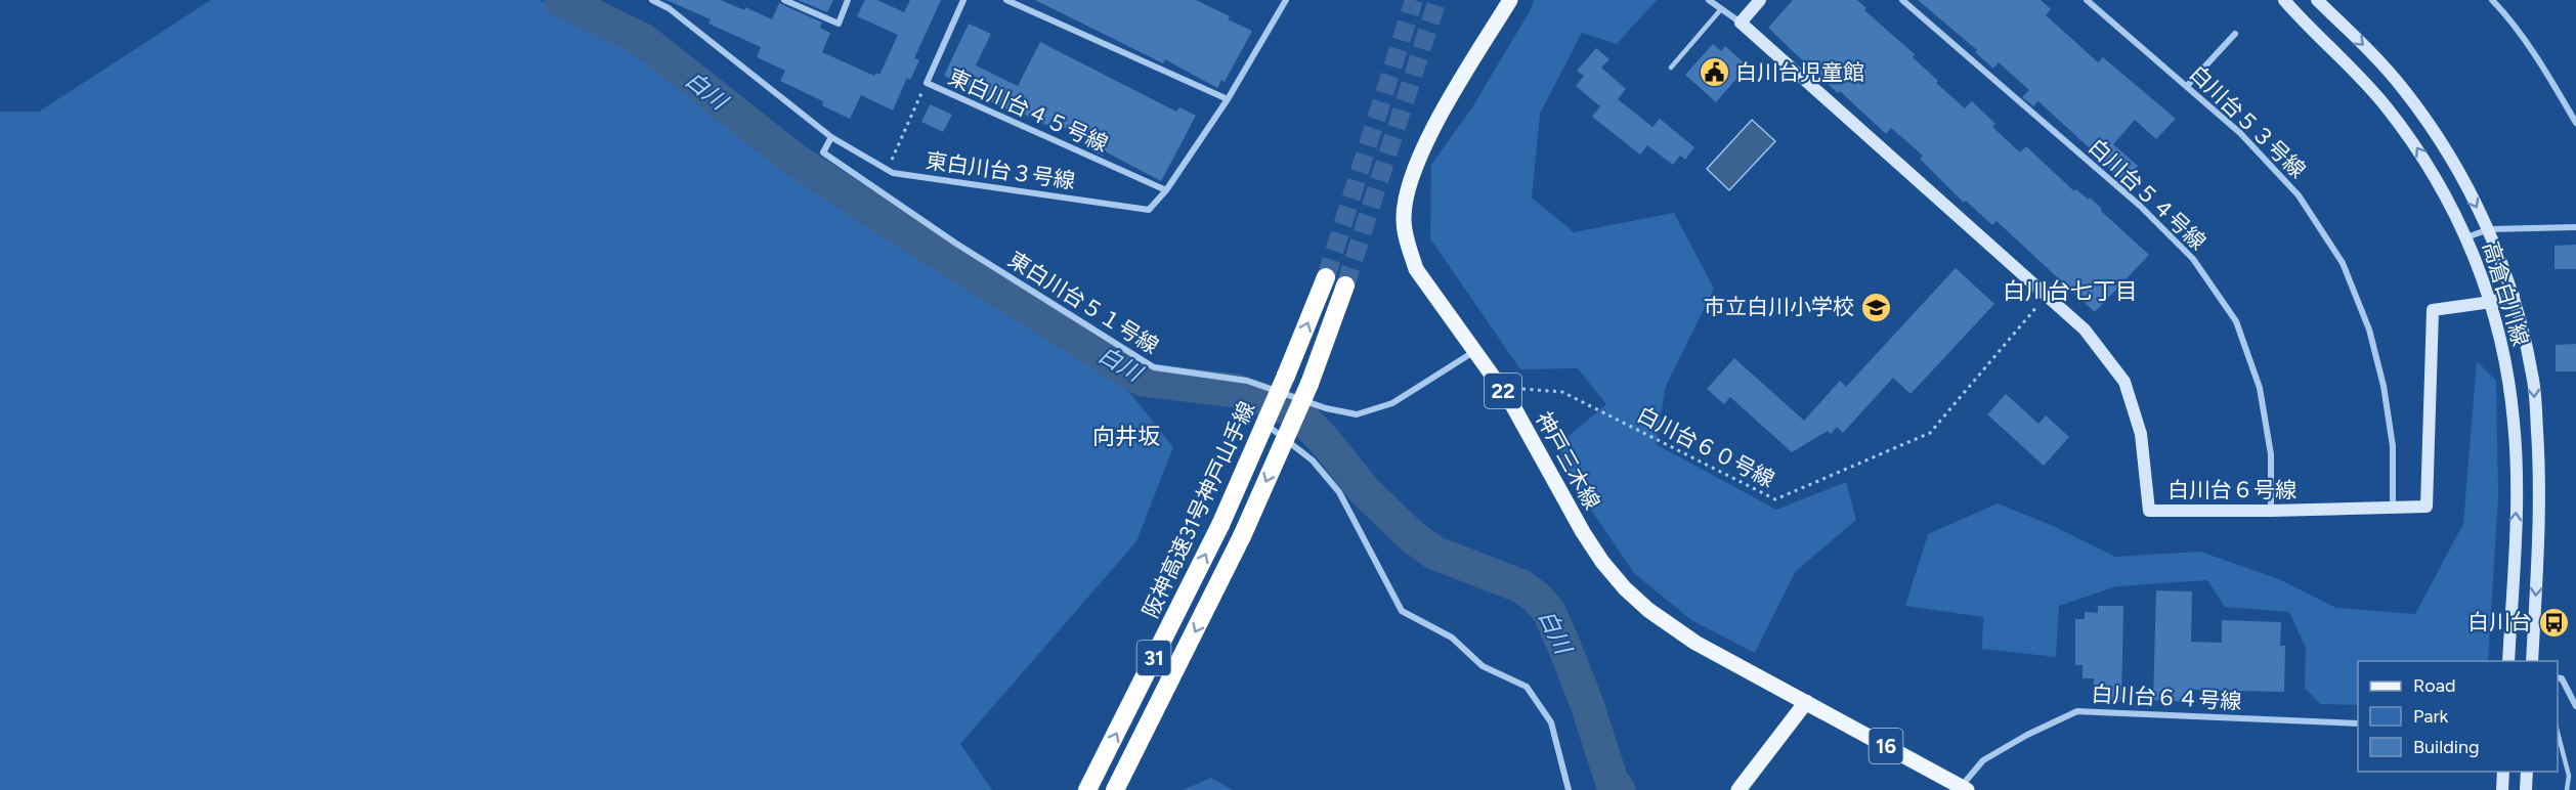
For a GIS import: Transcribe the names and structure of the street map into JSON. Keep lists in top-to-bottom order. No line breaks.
{"streets":{"highway":["阪神高速31号神戸山手線","31"],"main road":["22","神戸三木線","16"],"street":["東白川台４５号線","白川台５３号線","東白川台３号線","白川台５４号線","高倉白川線","東白川台５１号線","白川台６号線","白川台６４号線"],"path":["白川台６０号線"]},"crossings":[["東白川台４５号線","東白川台３号線"],["白川台５３号線","白川台６号線"],["東白川台３号線","東白川台５１号線"],["白川台５４号線","白川台６号線"],["高倉白川線","白川台６号線"],["白川台６０号線","神戸三木線"],["白川台６０号線","白川台６号線"],["神戸三木線","16"],["白川台６４号線","16"]],"districts":["白川台七丁目","向井坂"],"water":["白川"],"places":{"public building":["白川台児童館"],"school or university":["市立白川小学校"],"bus stop":["白川台"]},"legend":["Road","Park","Building"]}
